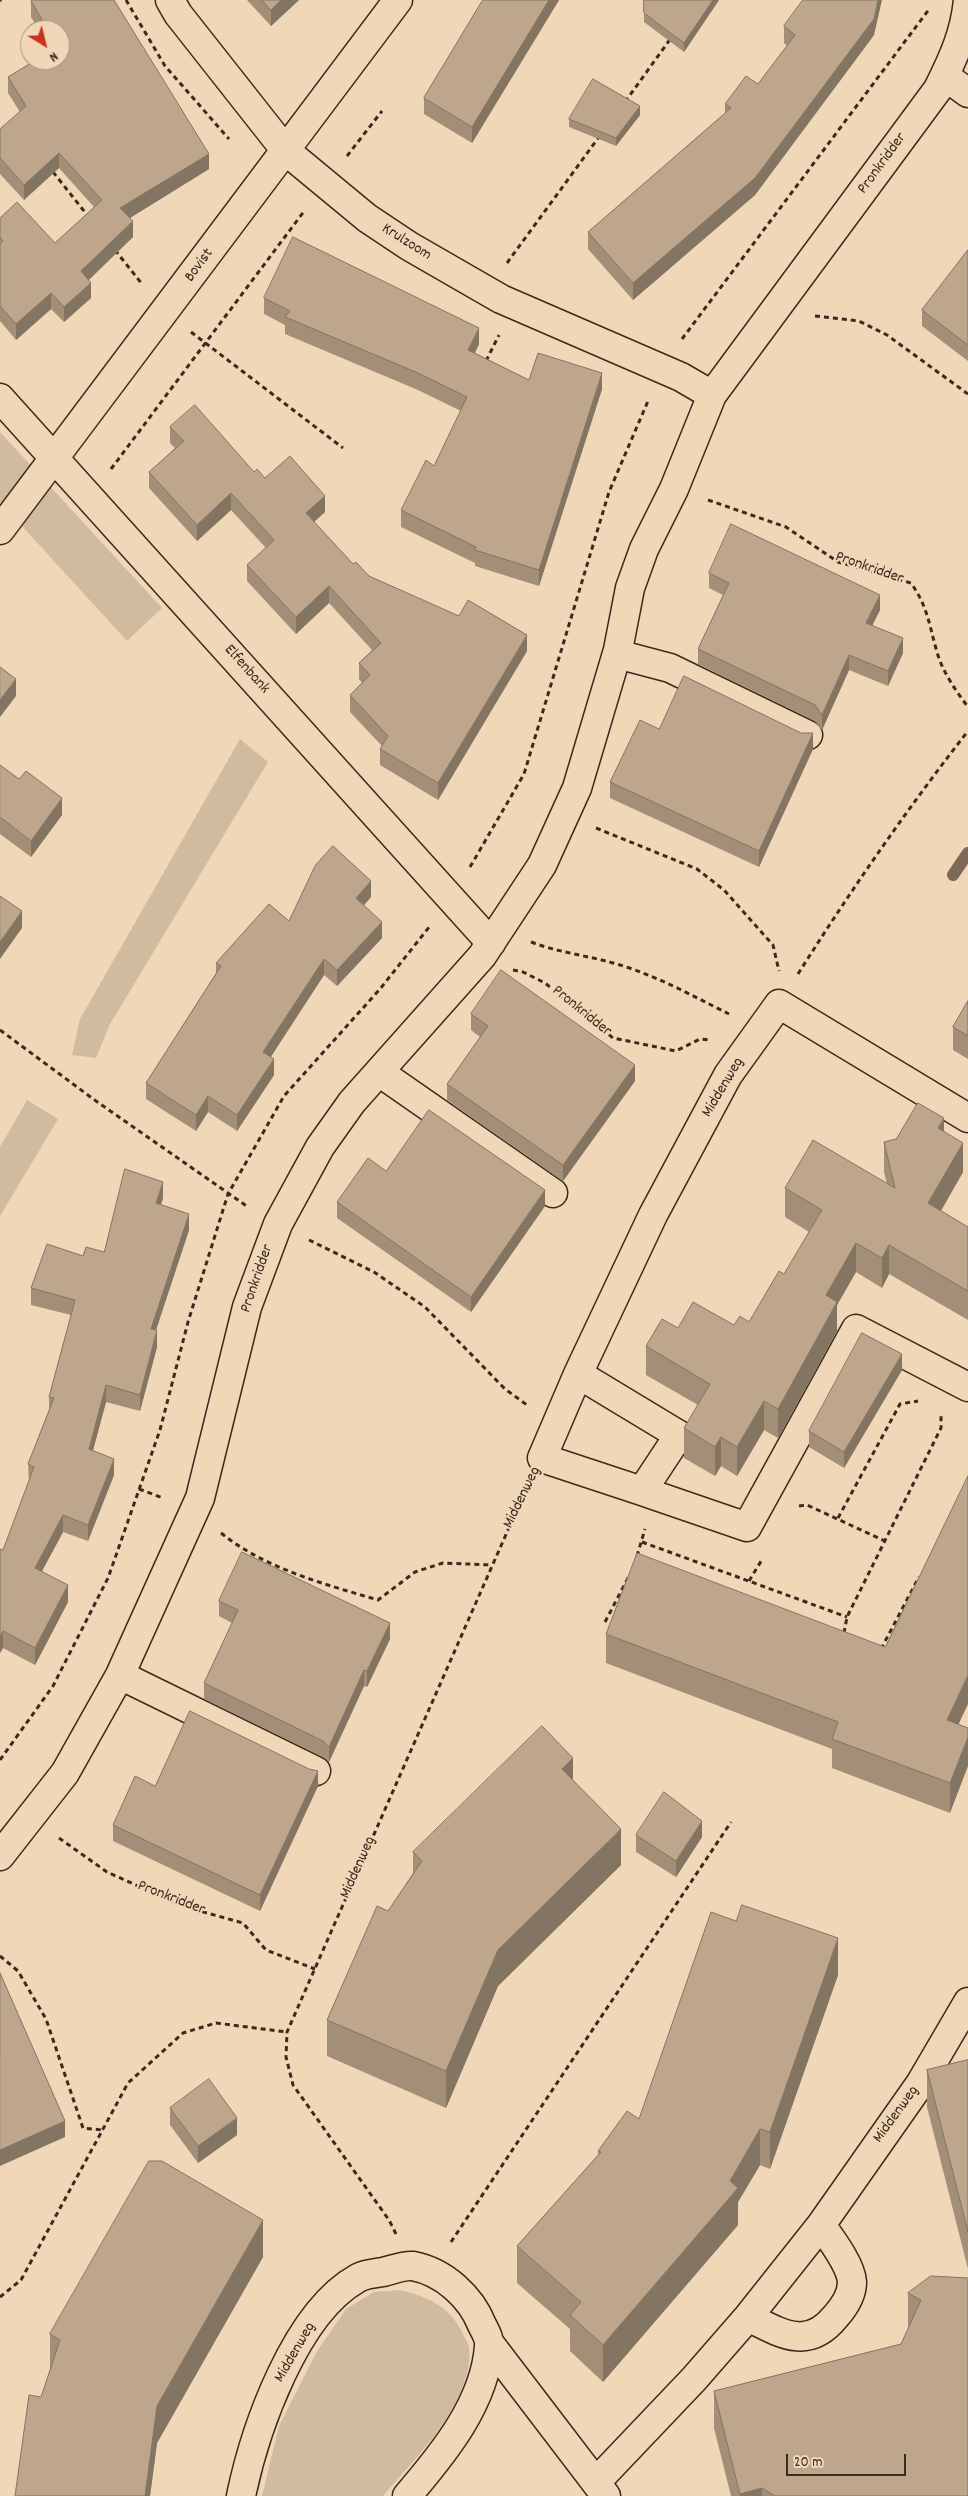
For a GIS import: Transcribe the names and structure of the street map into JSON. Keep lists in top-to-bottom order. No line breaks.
{"streets":{"street":["Pronkridder","Krulzoom","Bovist","Elfenbank","Middenweg"]},"crossings":[["Pronkridder","Krulzoom"],["Pronkridder","Elfenbank"],["Pronkridder","Middenweg"],["Krulzoom","Bovist"],["Bovist","Elfenbank"]],"scale_bar":"20 m","north":"bottom right"}
